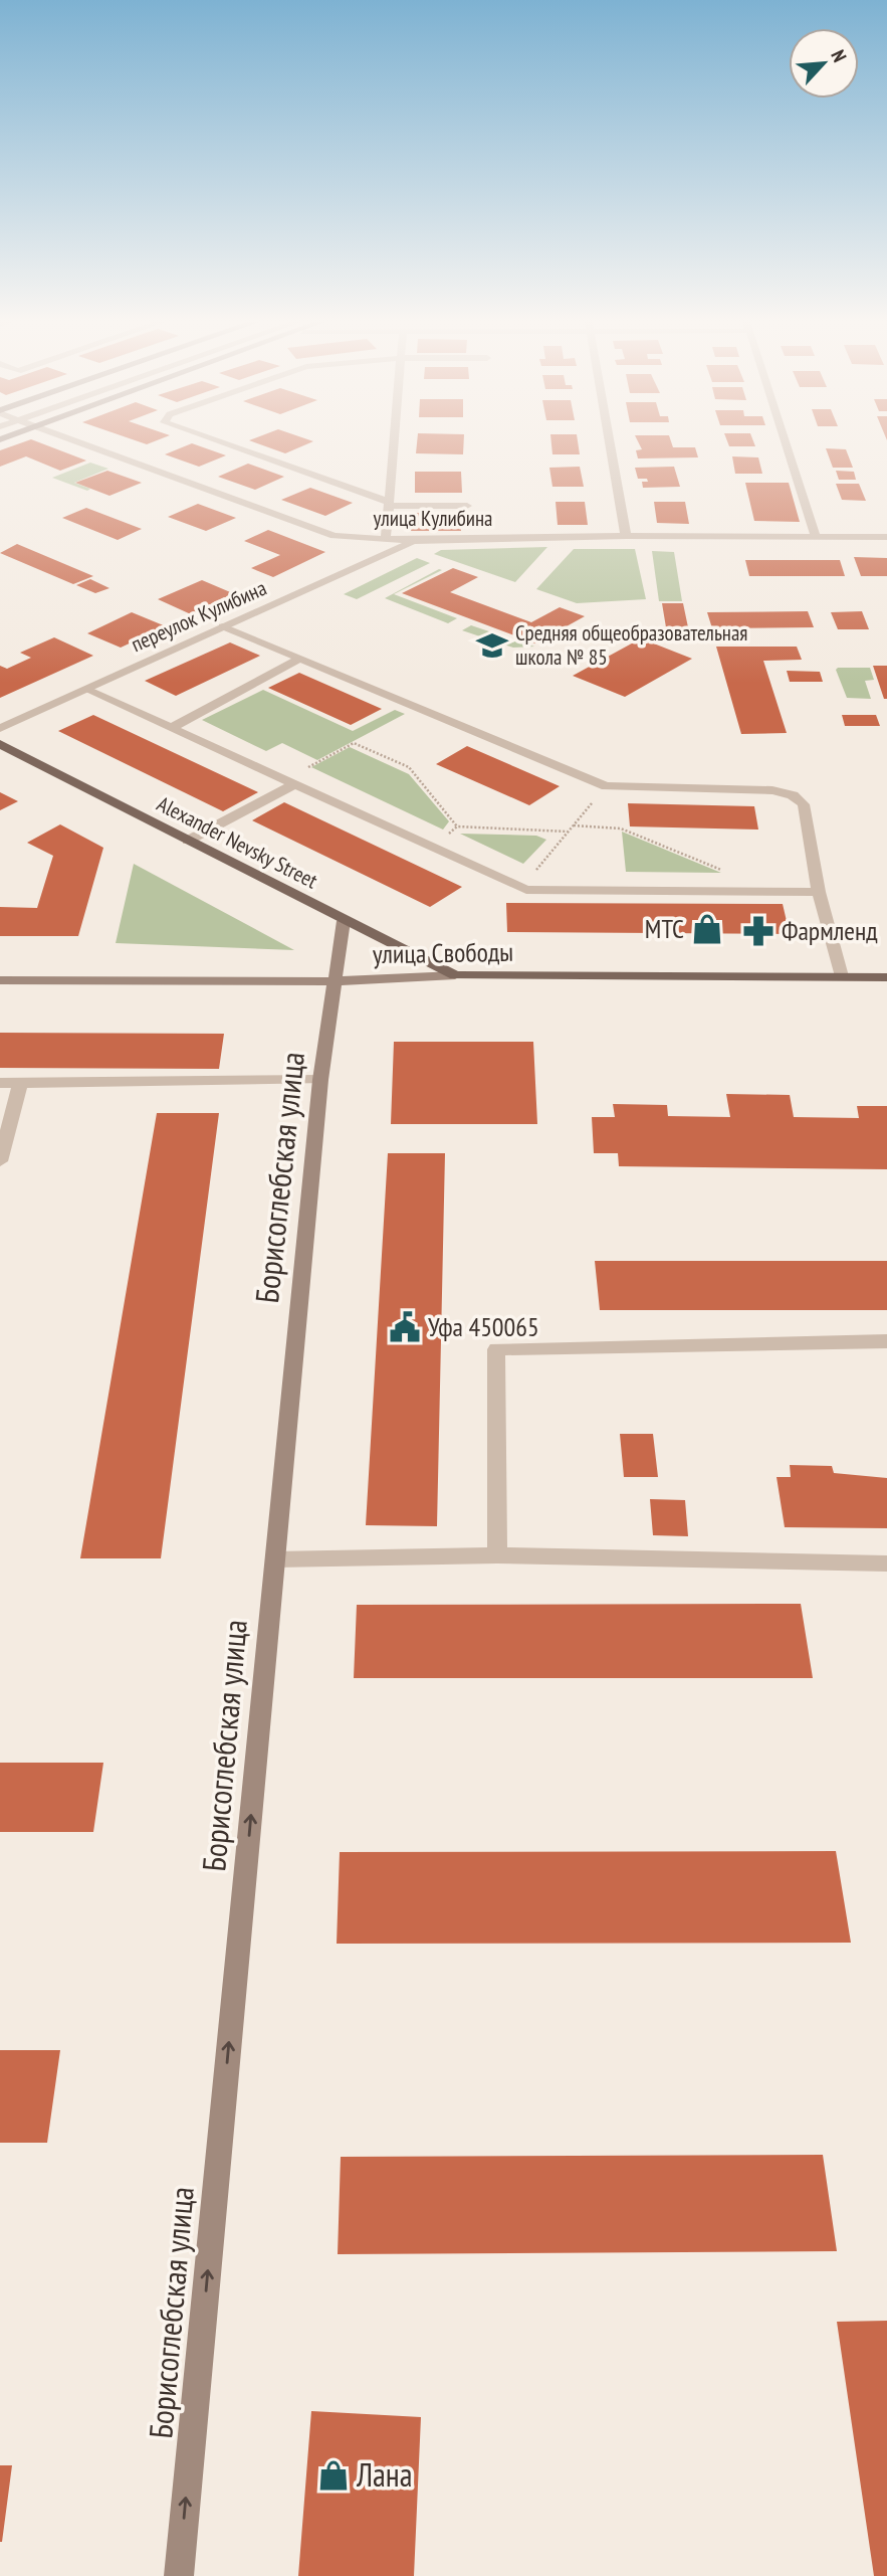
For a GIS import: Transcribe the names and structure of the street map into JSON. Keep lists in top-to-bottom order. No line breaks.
{"streets":{"main road":["Alexander Nevsky Street","улица Свободы"],"street":["улица Кулибина","переулок Кулибина","Борисоглебская улица"]},"crossings":[["улица Кулибина","переулок Кулибина"],["Alexander Nevsky Street","улица Свободы"],["Alexander Nevsky Street","Борисоглебская улица"],["улица Свободы","Борисоглебская улица"]],"one_way":["Борисоглебская улица"],"places":{"school or university":["Средняя общеобразовательная школа № 85"],"shop":["МТС","Лана"],"pharmacy":["Фармленд"],"public building":["Уфа 450065"]},"north":"top right"}
